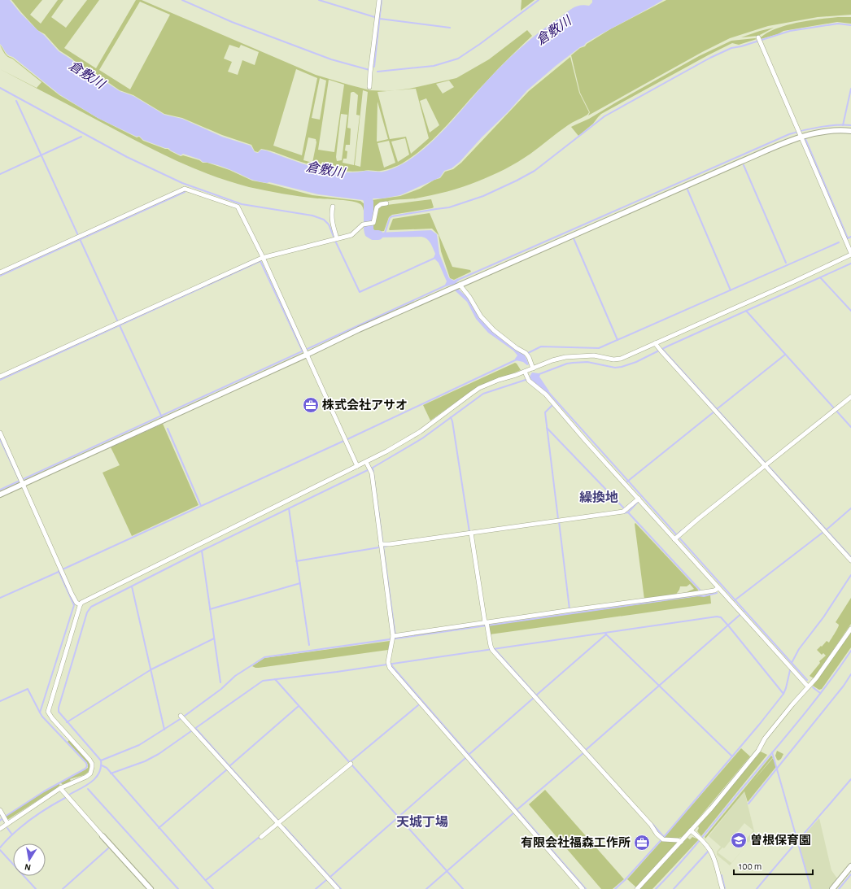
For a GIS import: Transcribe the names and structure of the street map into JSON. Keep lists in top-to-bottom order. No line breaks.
{"districts":["繰換地","天城丁場"],"water":["倉敷川"],"places":{"office":["株式会社アサオ","有限会社福森工作所"],"school or university":["曽根保育園"]},"scale_bar":"100 m","north":"bottom"}
